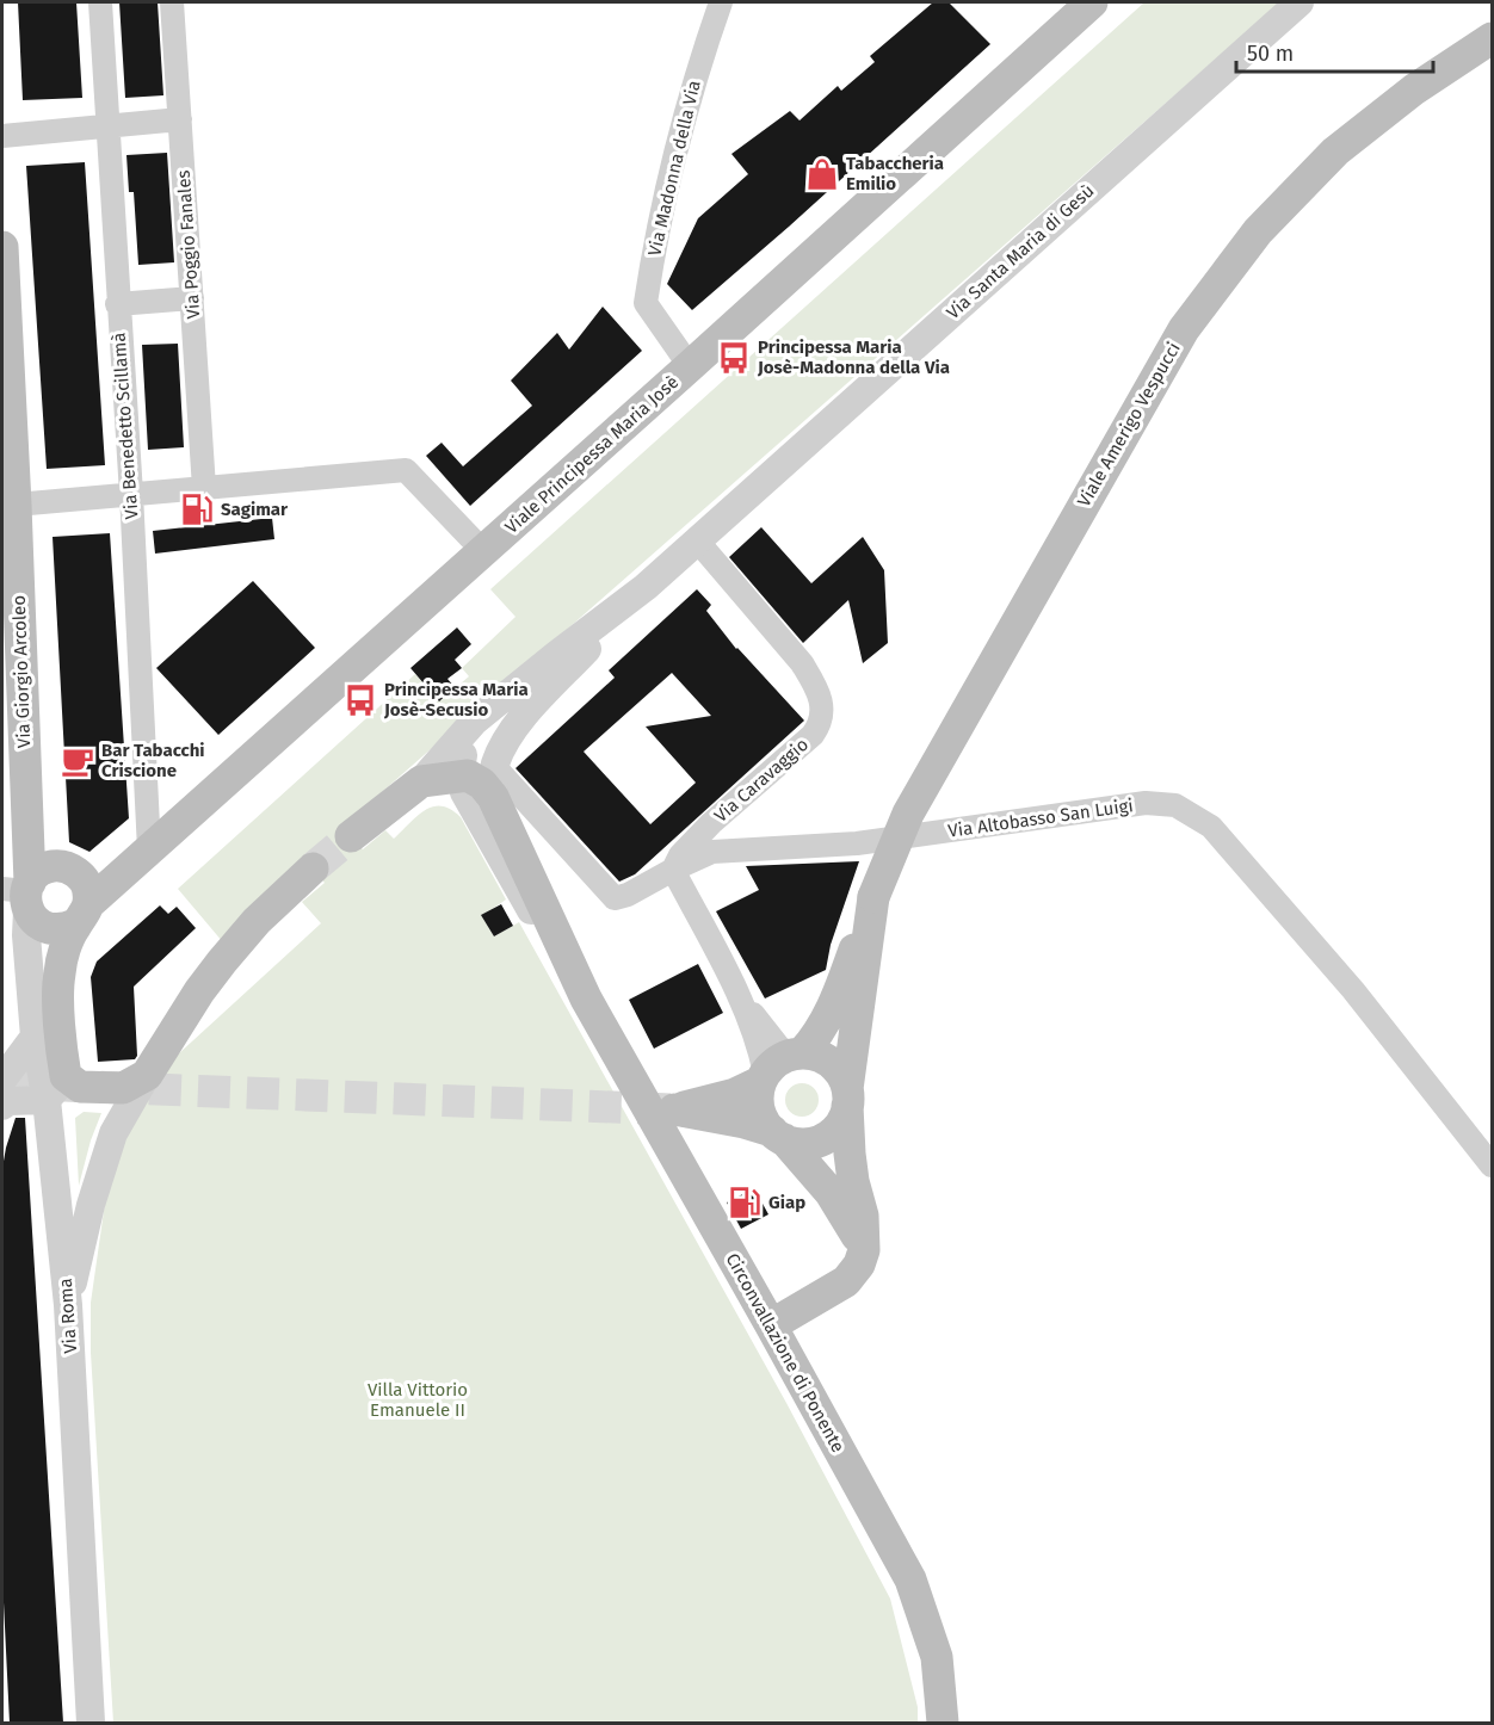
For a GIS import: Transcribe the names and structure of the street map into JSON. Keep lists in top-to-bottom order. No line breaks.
{"streets":{"main road":["Viale Amerigo Vespucci","Viale Principessa Maria Josè","Via Giorgio Arcoleo","Circonvallazione di Ponente"],"street":["Via Madonna della Via","Via Poggio Fanales","Via Santa Maria di Gesù","Via Benedetto Scillamà","Via Caravaggio","Via Altobasso San Luigi","Via Roma"]},"crossings":[["Via Madonna della Via","Viale Principessa Maria Josè"],["Via Santa Maria di Gesù","Via Caravaggio"],["Via Benedetto Scillamà","Viale Principessa Maria Josè"],["Viale Principessa Maria Josè","Via Giorgio Arcoleo"],["Viale Principessa Maria Josè","Via Roma"],["Via Giorgio Arcoleo","Via Roma"],["Via Caravaggio","Via Altobasso San Luigi"],["Via Altobasso San Luigi","Circonvallazione di Ponente"]],"parks":["Villa Vittorio Emanuele II"],"places":{"shop":["Tabaccheria Emilio"],"bus stop":["Principessa Maria Josè-Madonna della Via","Principessa Maria Josè-Secusio"],"fuel station":["Sagimar","Giap"],"cafe":["Bar Tabacchi Criscione"]},"scale_bar":"50 m"}
